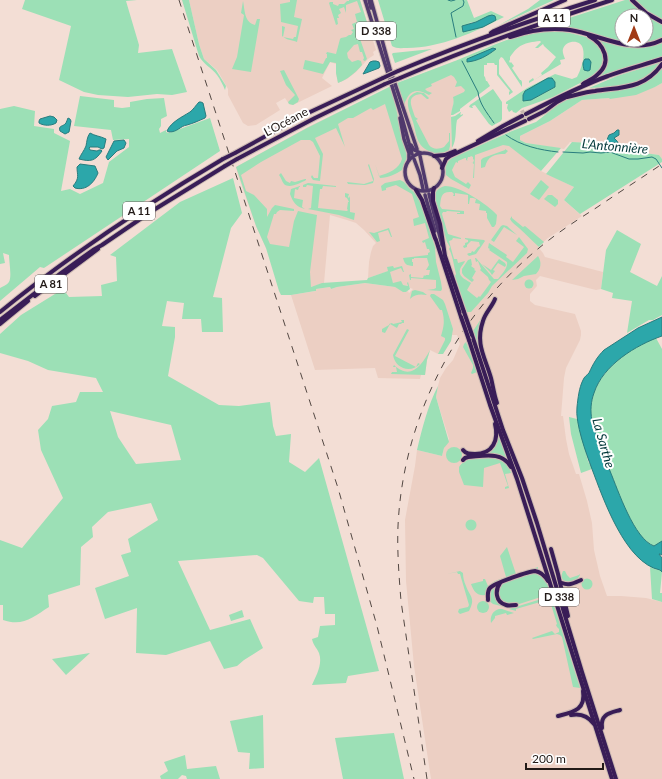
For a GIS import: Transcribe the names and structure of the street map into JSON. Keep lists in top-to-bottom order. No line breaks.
{"streets":{"highway":["A 11","D 338","L’Océane","A 81"]},"crossings":[["L’Océane","A 81"]],"water":["L'Antonnière","La Sarthe"],"scale_bar":"200 m","north":"top"}
